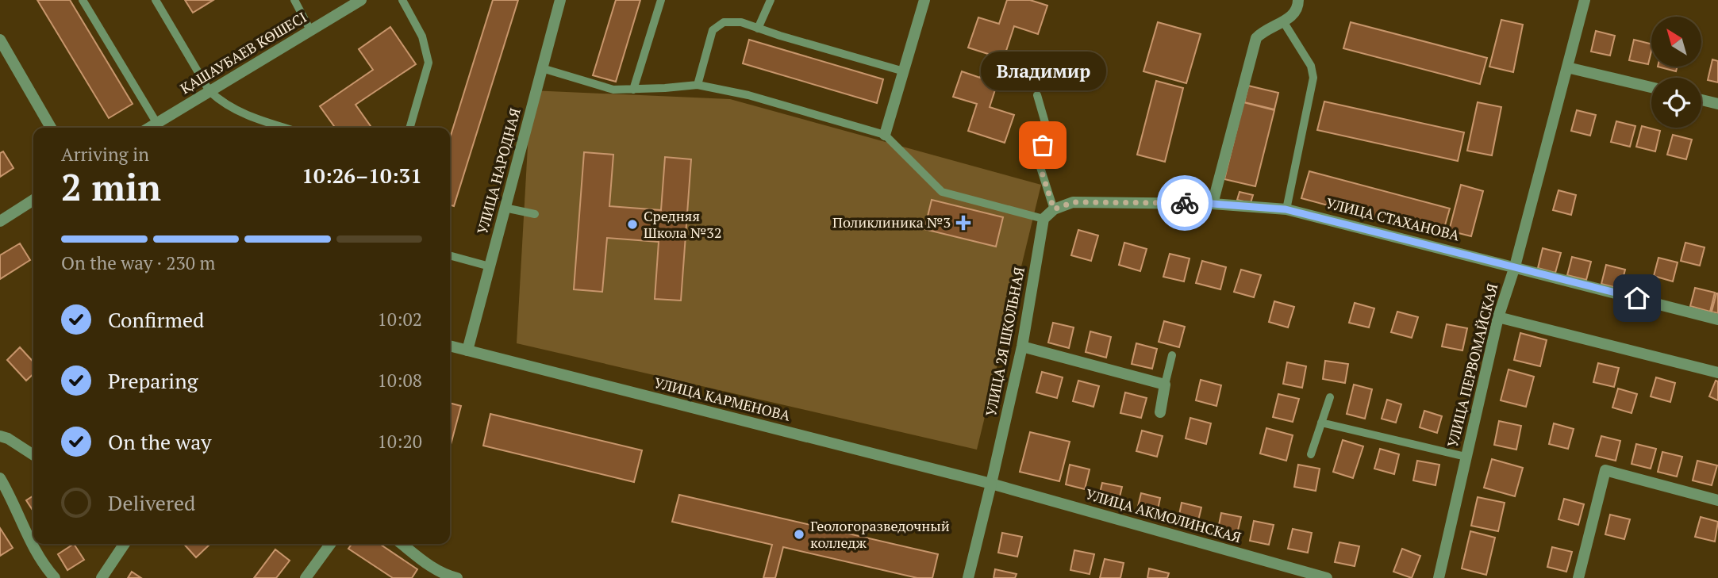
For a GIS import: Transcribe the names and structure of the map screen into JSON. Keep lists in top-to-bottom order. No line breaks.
{"streets":{"street":["ҚАШАУБАЕВ КӨШЕСІ","УЛИЦА НАРОДНАЯ","УЛИЦА СТАХАНОВА","УЛИЦА 2Я ШКОЛЬНАЯ","УЛИЦА ПЕРВОМАЙСКАЯ","УЛИЦА КАРМЕНОВА","УЛИЦА АКМОЛИНСКАЯ"]},"crossings":[["УЛИЦА НАРОДНАЯ","УЛИЦА КАРМЕНОВА"],["УЛИЦА СТАХАНОВА","УЛИЦА ПЕРВОМАЙСКАЯ"],["УЛИЦА 2Я ШКОЛЬНАЯ","УЛИЦА КАРМЕНОВА"],["УЛИЦА 2Я ШКОЛЬНАЯ","УЛИЦА АКМОЛИНСКАЯ"],["УЛИЦА КАРМЕНОВА","УЛИЦА АКМОЛИНСКАЯ"]],"places":{"other":["Владимир","Средняя Школа №32","Геологоразведочный колледж"],"health":["Поликлиника №3"]},"north":"top left","page":{"bubble":"Владимир","heading":["2 min","Arriving in","10:26–10:31"],"bar":"On the way · 230 m","list":[["Confirmed","10:02"],["Preparing","10:08"],["On the way","10:20"],"Delivered"]}}
